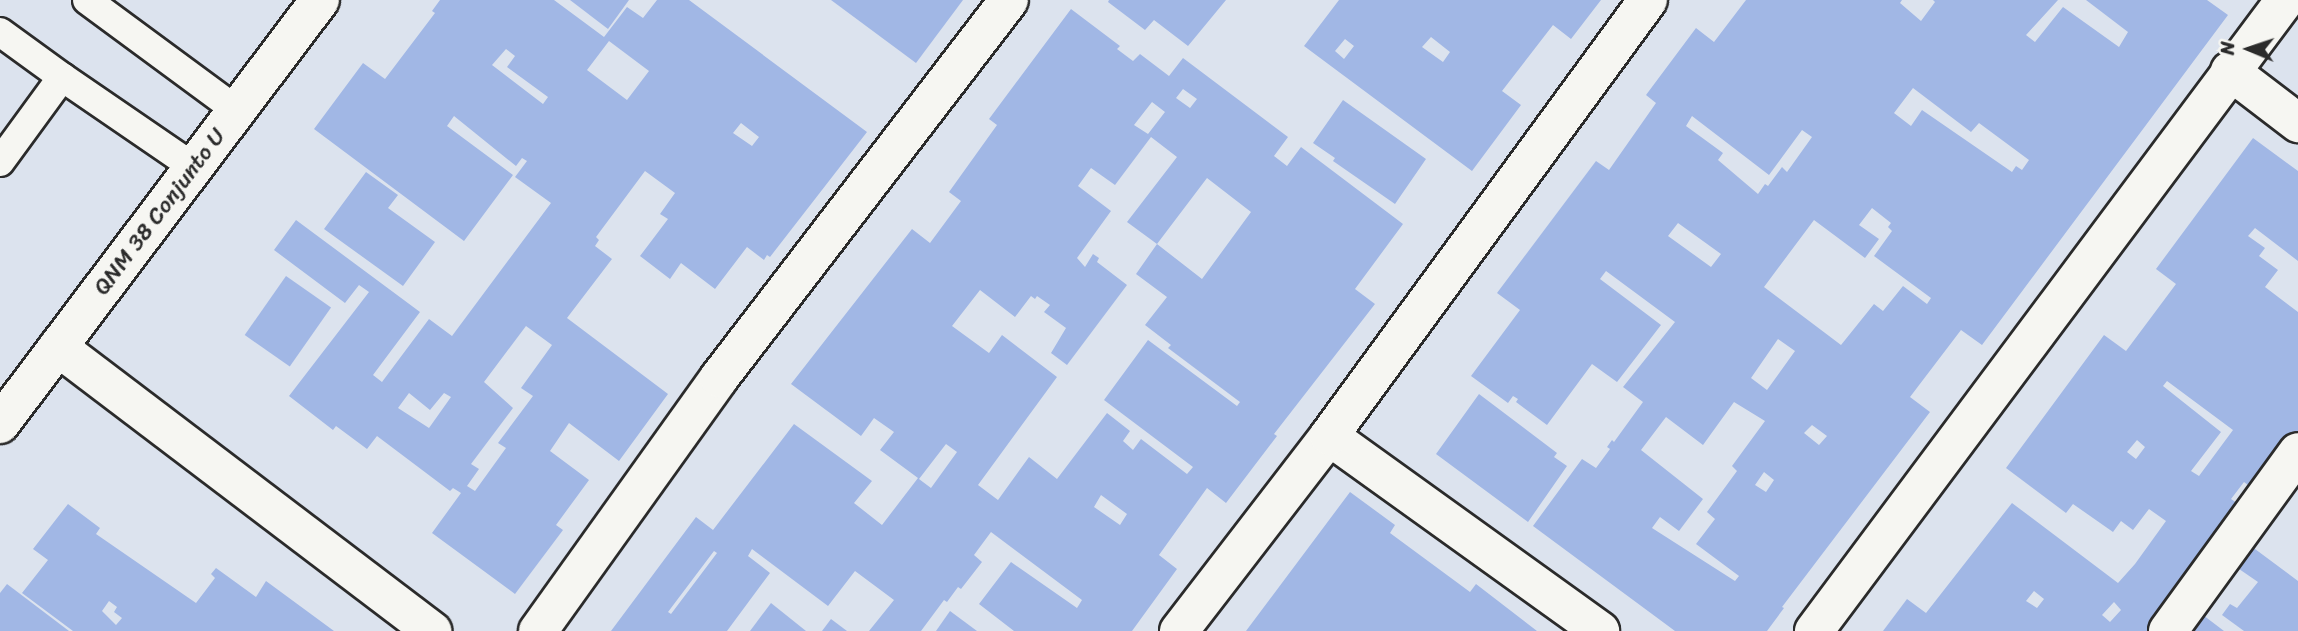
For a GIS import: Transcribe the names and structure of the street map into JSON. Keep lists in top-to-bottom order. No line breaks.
{"streets":{"street":["QNM 38 Conjunto U"]},"north":"left"}
